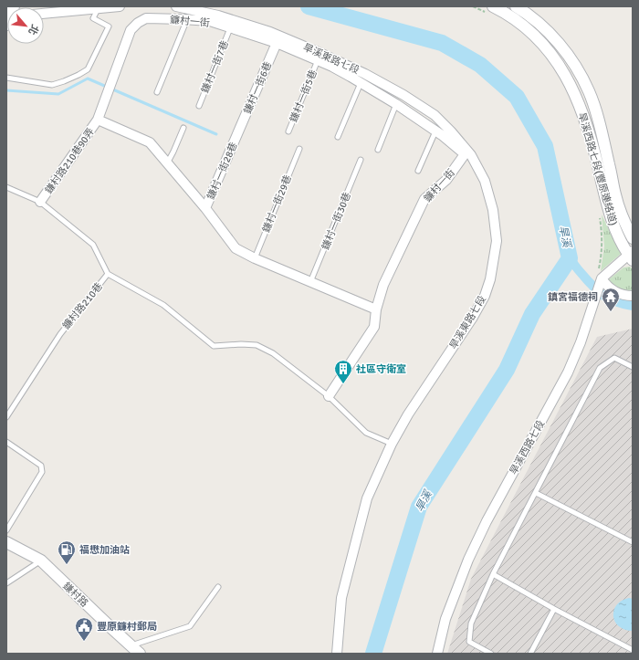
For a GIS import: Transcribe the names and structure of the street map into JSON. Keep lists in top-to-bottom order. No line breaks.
{"streets":{"street":["鐮村一街","旱溪東路七段","鎌村一街6巷","鎌村路210巷90弄","旱溪西路七段(豐原連絡道)","鎌村一街28巷","旱溪西路七段","鎌村路"],"lane":["鎌村一街7巷","鎌村一街5巷","鎌村一街29巷","鎌村一街30巷","鐮村路210巷"]},"crossings":[["鐮村一街","鎌村一街7巷"],["鐮村一街","鎌村一街6巷"],["鐮村一街","鎌村一街5巷"],["鐮村一街","鎌村路210巷90弄"],["鎌村一街6巷","鎌村一街28巷"],["鎌村路210巷90弄","鐮村路210巷"],["旱溪西路七段(豐原連絡道)","旱溪西路七段"]],"water":["旱溪"],"places":{"temple":["鎮宮福德祠"],"building":["社區守衛室"],"fuel station":["福懋加油站"],"public building":["豐原鐮村郵局"]},"north":"bottom right"}
